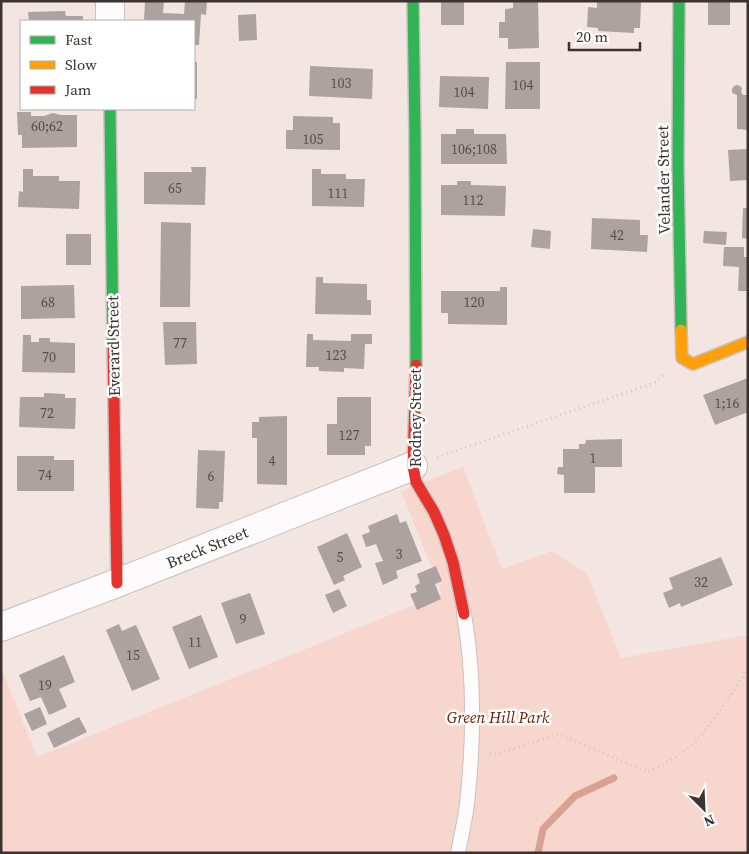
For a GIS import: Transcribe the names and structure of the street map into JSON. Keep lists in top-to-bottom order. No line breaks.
{"streets":{"street":["Velander Street","Everard Street","Rodney Street","Breck Street"]},"crossings":[["Everard Street","Breck Street"],["Rodney Street","Breck Street"]],"parks":["Green Hill Park"],"house_numbers":["103","104","104","60;62","105","106;108","65","111","112","42","68","120","77","123","70","1;16","72","127","1","4","74","6","3","5","32","9","11","15","19"],"legend":["Fast","Slow","Jam"],"scale_bar":"20 m","north":"bottom right"}
